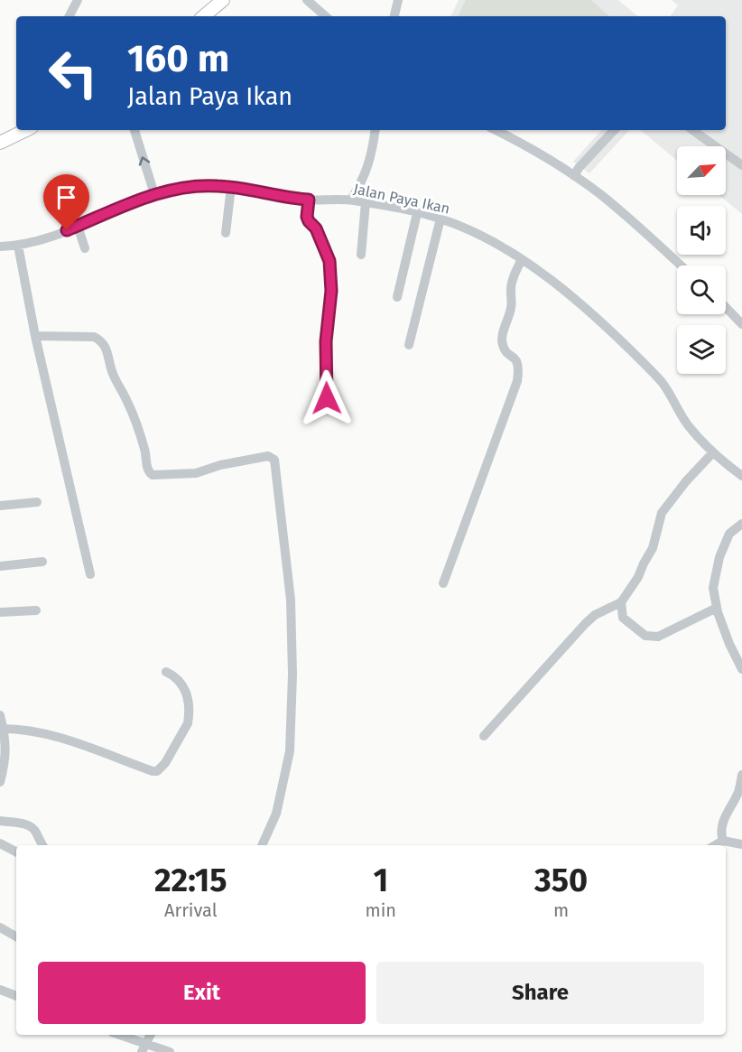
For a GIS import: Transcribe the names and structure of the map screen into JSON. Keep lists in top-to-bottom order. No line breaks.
{"streets":{"street":["Jalan Paya Ikan"]},"north":"top right","page":{"turn":["160 m","Jalan Paya Ikan"],"eta":["22:15","Arrival","1","min","350","m"],"buttons":["Exit","Share"]}}
